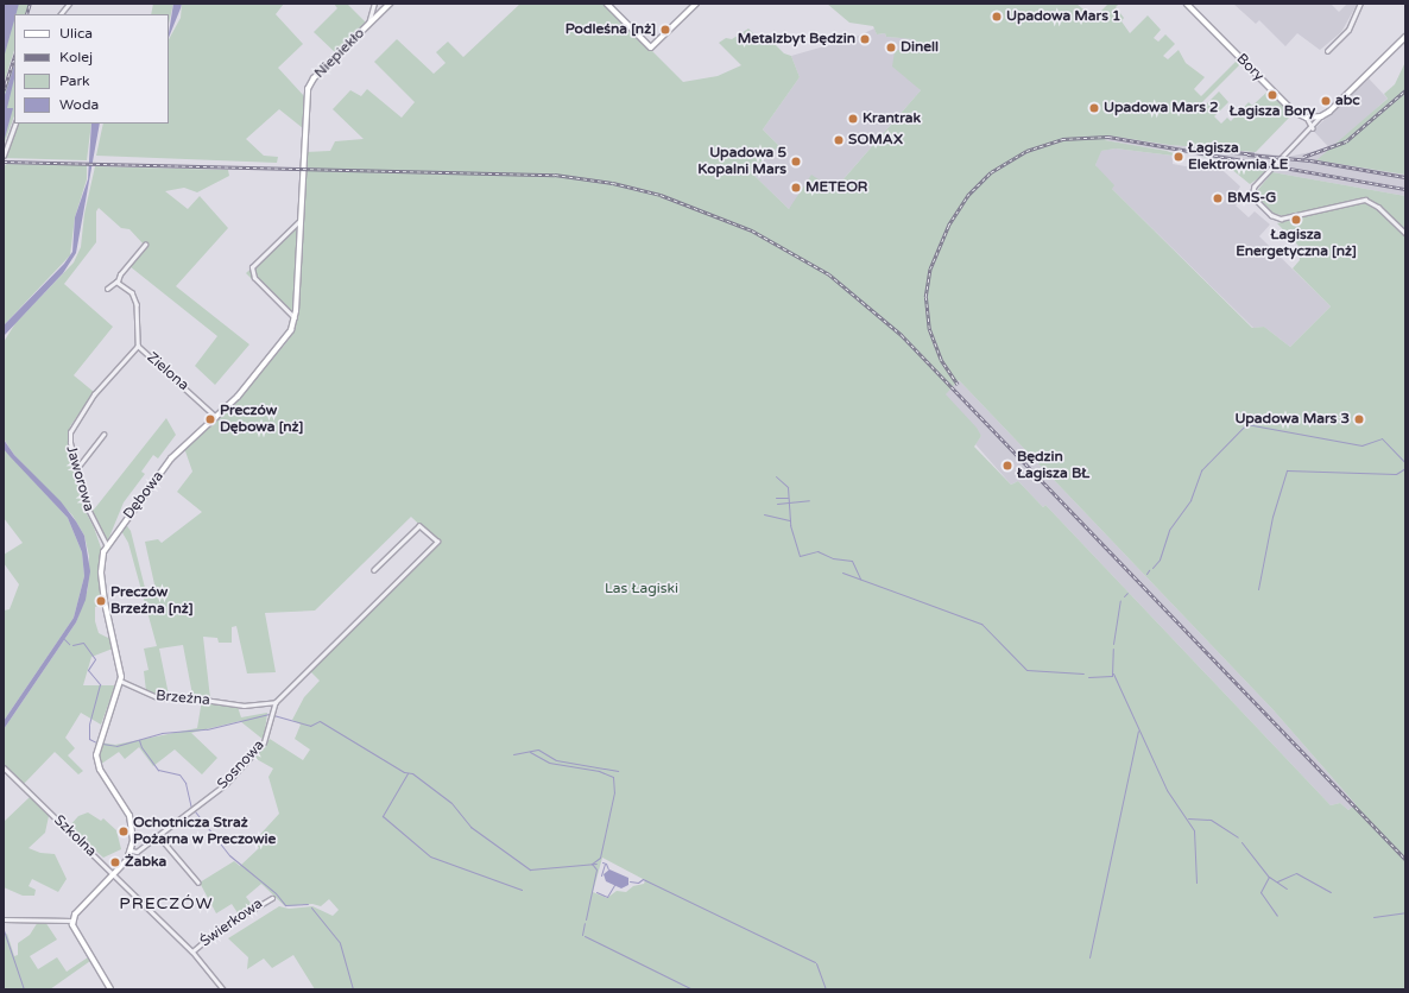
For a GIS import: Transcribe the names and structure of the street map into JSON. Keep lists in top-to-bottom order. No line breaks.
{"streets":{"street":["Niepiekło","Bory","Zielona","Jaworowa","Dębowa","Brzeźna","Sosnowa","Szkolna","Świerkowa"]},"crossings":[["Niepiekło","Dębowa"],["Zielona","Jaworowa"],["Zielona","Dębowa"],["Jaworowa","Dębowa"],["Dębowa","Brzeźna"],["Dębowa","Sosnowa"],["Brzeźna","Sosnowa"],["Sosnowa","Szkolna"],["Szkolna","Świerkowa"]],"districts":["PRECZÓW"],"parks":["Las Łagiski"],"places":["Upadowa Mars 1","Podleśna [nż]","Metalzbyt Będzin","Dinell","Łagisza Bory","abc","Upadowa Mars 2","Krantrak","SOMAX","Łagisza Elektrownia ŁE","Upadowa 5 Kopalni Mars","METEOR","BMS-G","Łagisza Energetyczna [nż]","Preczów Dębowa [nż]","Upadowa Mars 3","Będzin Łagisza BŁ","Preczów Brzeźna [nż]","Ochotnicza Straż Pożarna w Preczowie","Żabka"],"legend":["Ulica","Kolej","Park","Woda"]}
